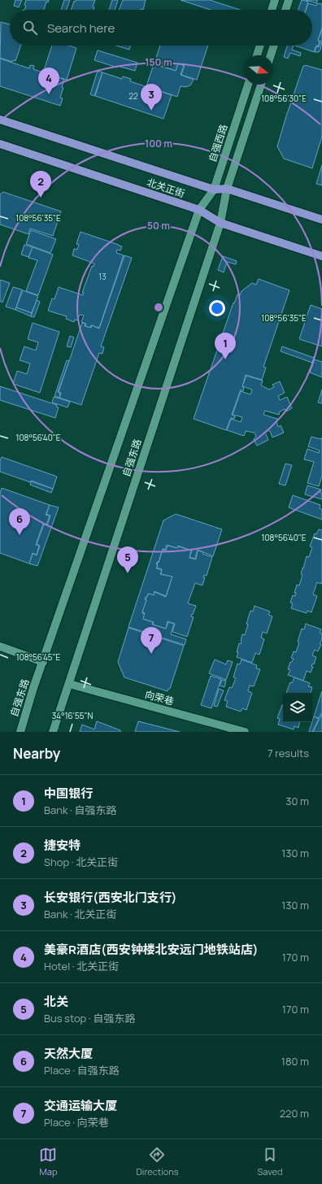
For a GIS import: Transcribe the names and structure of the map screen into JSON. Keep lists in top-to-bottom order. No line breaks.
{"streets":{"main road":["自强西路","北关正街","自强东路","向荣巷"]},"crossings":[["自强西路","北关正街"],["自强西路","自强东路"],["北关正街","自强东路"],["自强东路","向荣巷"]],"house_numbers":["22","13"],"north":"right","page":{"search":"Search here","pins":["4","3","2","1","6","5","7"],"heading":["Nearby","7 results"],"list":[{"mark":"1","name":"中国银行","note":"Bank · 自强东路","value":"30 m"},{"mark":"2","name":"捷安特","note":"Shop · 北关正街","value":"130 m"},{"mark":"3","name":"长安银行(西安北门支行)","note":"Bank · 北关正街","value":"130 m"},{"mark":"4","name":"美豪R酒店(西安钟楼北安远门地铁站店)","note":"Hotel · 北关正街","value":"170 m"},{"mark":"5","name":"北关","note":"Bus stop · 自强东路","value":"170 m"},{"mark":"6","name":"天然大厦","note":"Place · 自强东路","value":"180 m"},{"mark":"7","name":"交通运输大厦","note":"Place · 向荣巷","value":"220 m"}],"nav":["Map","Directions","Saved"]},"coordinates":["108°56'30\"E","108°56'35\"E","108°56'40\"E","108°56'45\"E","34°16'55\"N"],"rings":["150 m","100 m","50 m"]}
